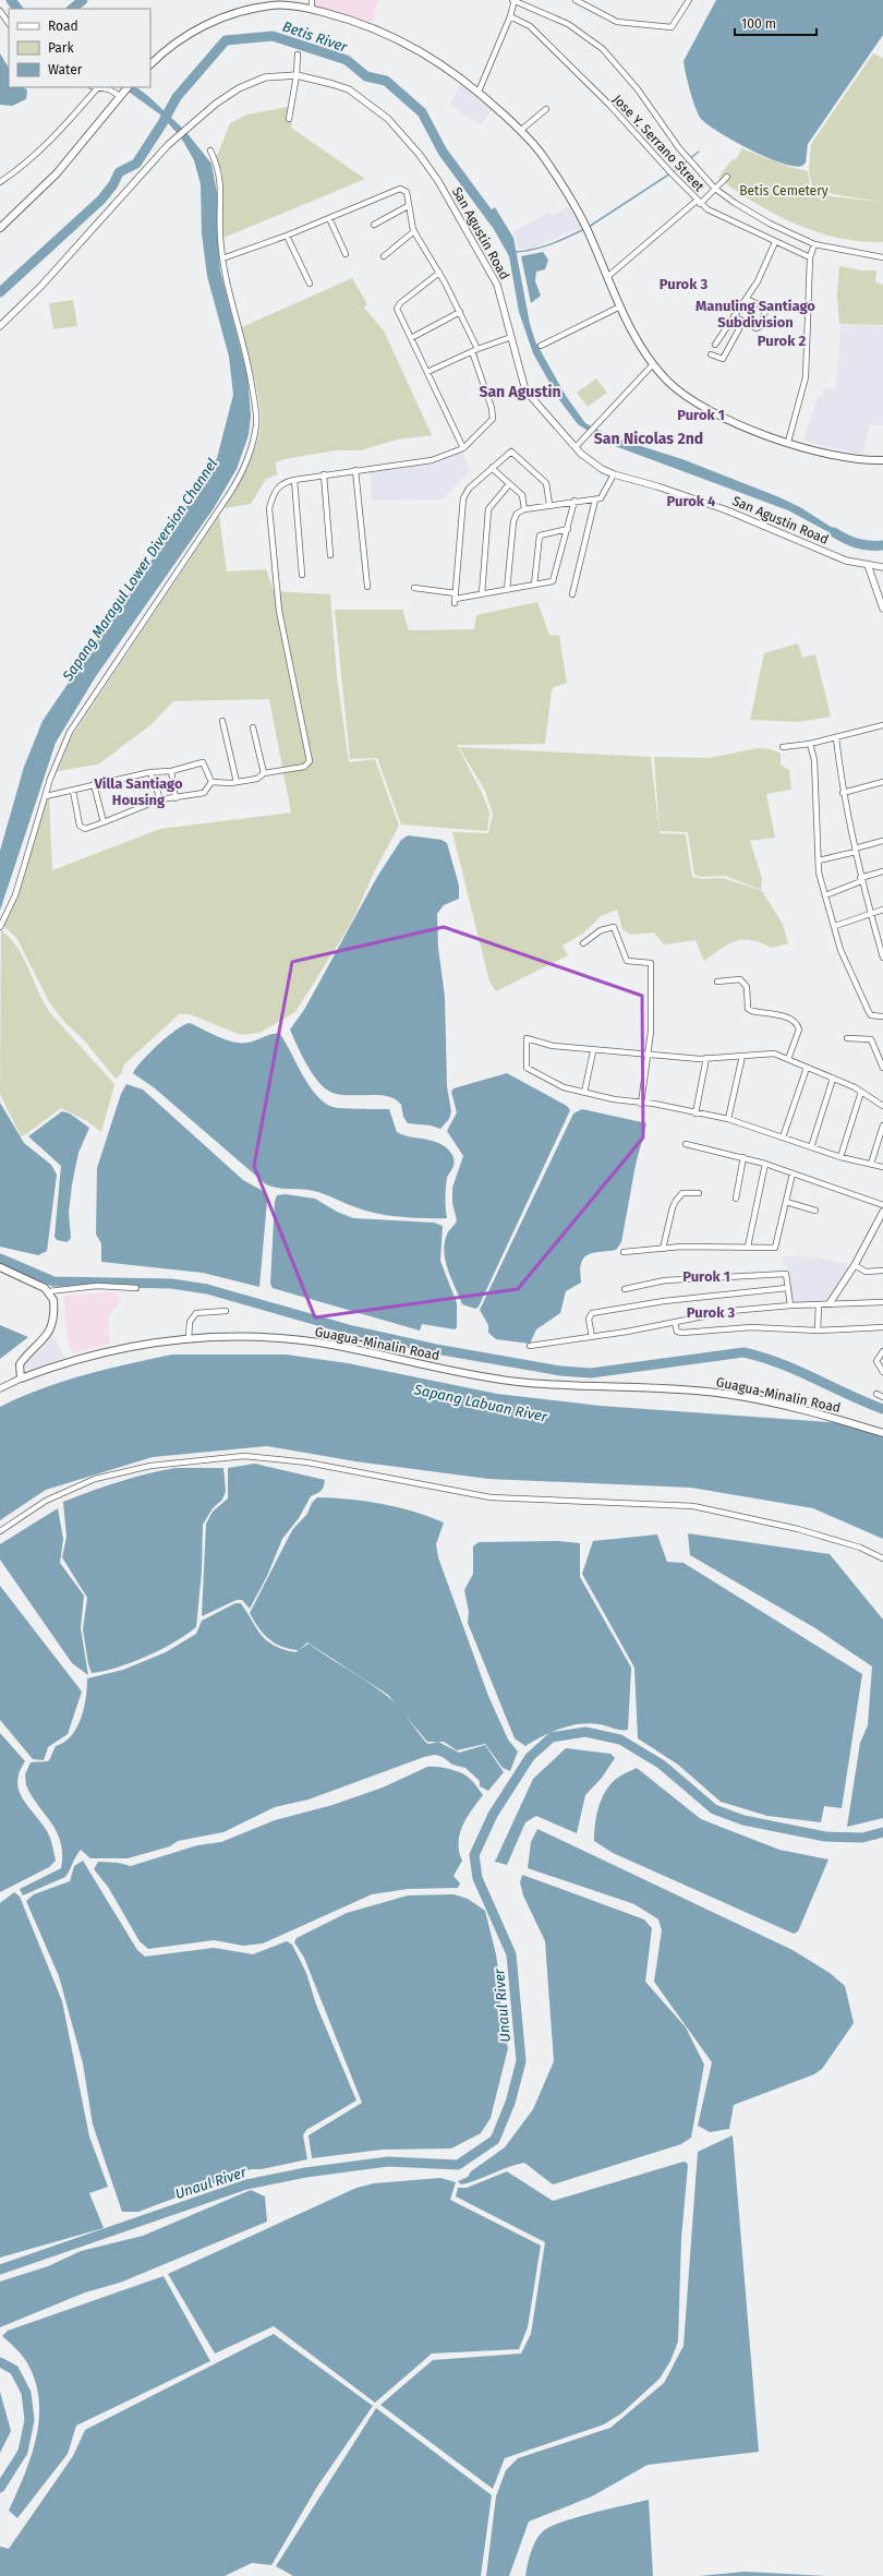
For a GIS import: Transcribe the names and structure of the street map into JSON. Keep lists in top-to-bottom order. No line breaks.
{"streets":{"main road":["Guagua-Minalin Road"],"street":["Jose Y. Serrano Street","San Agustin Road"]},"districts":["Purok 3","Manuling Santiago Subdivision","Purok 2","San Agustin","Purok 1","San Nicolas 2nd","Purok 4","Villa Santiago Housing","Purok 1","Purok 3"],"water":["Betis River","Sapang Maragul Lower Diversion Channel","Sapang Labuan River","Unaul River"],"parks":["Betis Cemetery"],"legend":["Road","Park","Water"],"scale_bar":"100 m"}
